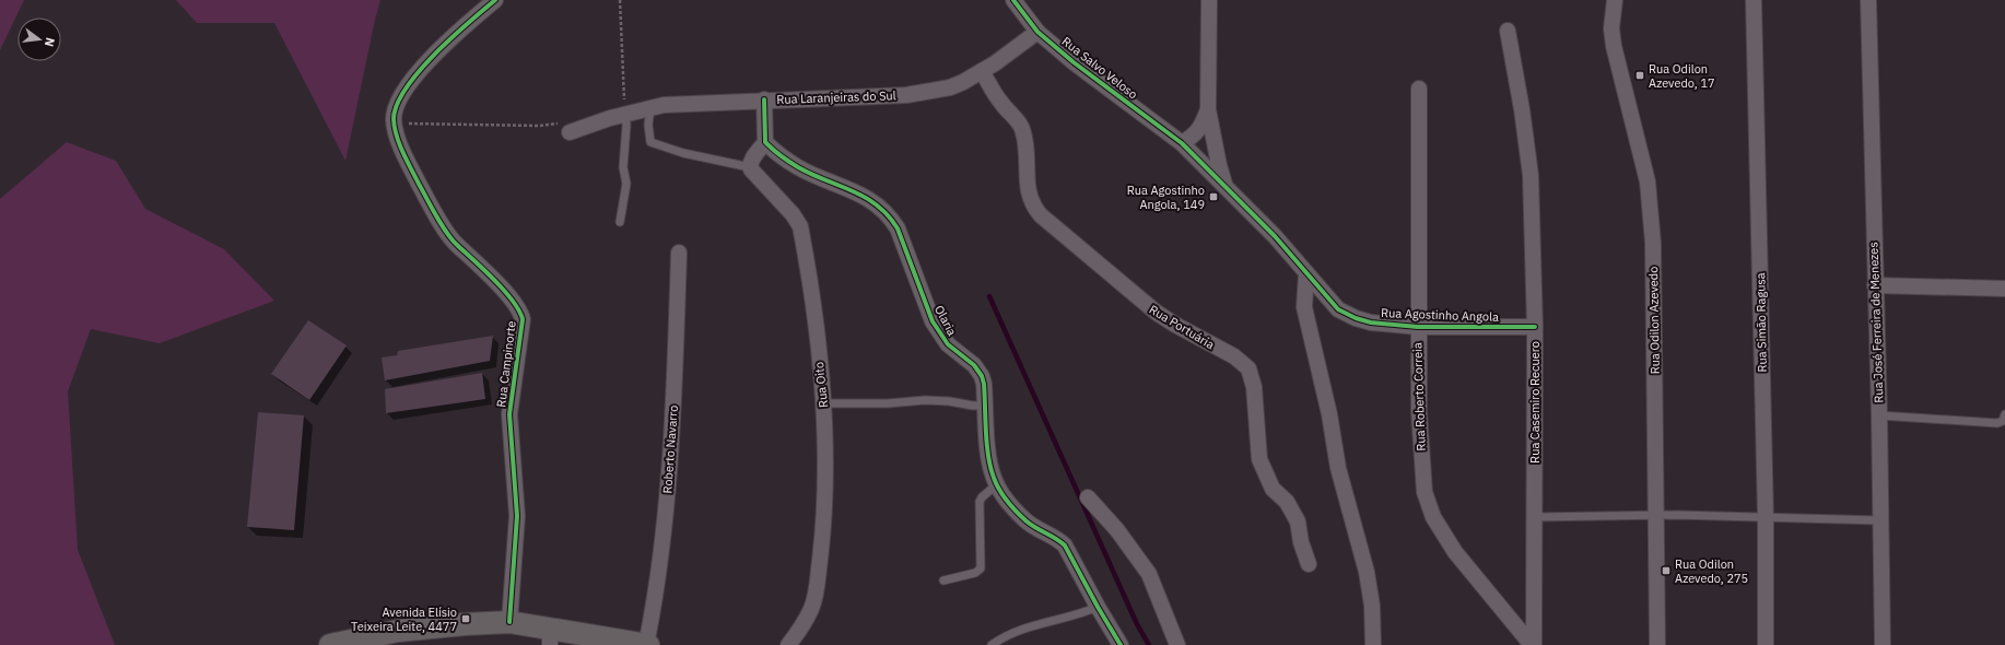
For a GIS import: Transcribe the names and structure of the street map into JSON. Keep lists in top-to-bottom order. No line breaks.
{"streets":{"street":["Rua Salvo Veloso","Rua Laranjeiras do Sul","Rua Agostinho Angola","Olaria","Rua Odilon Azevedo","Rua Simão Ragusa","Rua José Ferreira de Menezes","Rua Portuária","Rua Campinorte","Rua Oito","Rua Roberto Correia","Rua Casemiro Recuero","Roberto Navarro"]},"crossings":[["Rua Salvo Veloso","Rua Laranjeiras do Sul"],["Rua Salvo Veloso","Rua Agostinho Angola"],["Rua Laranjeiras do Sul","Rua Portuária"],["Rua Agostinho Angola","Rua Roberto Correia"],["Rua Agostinho Angola","Rua Casemiro Recuero"],["Rua Roberto Correia","Rua Casemiro Recuero"]],"places":{"transit":["Rua Odilon Azevedo, 17","Rua Agostinho Angola, 149","Rua Odilon Azevedo, 275","Avenida Elísio Teixeira Leite, 4477"]},"north":"right"}
